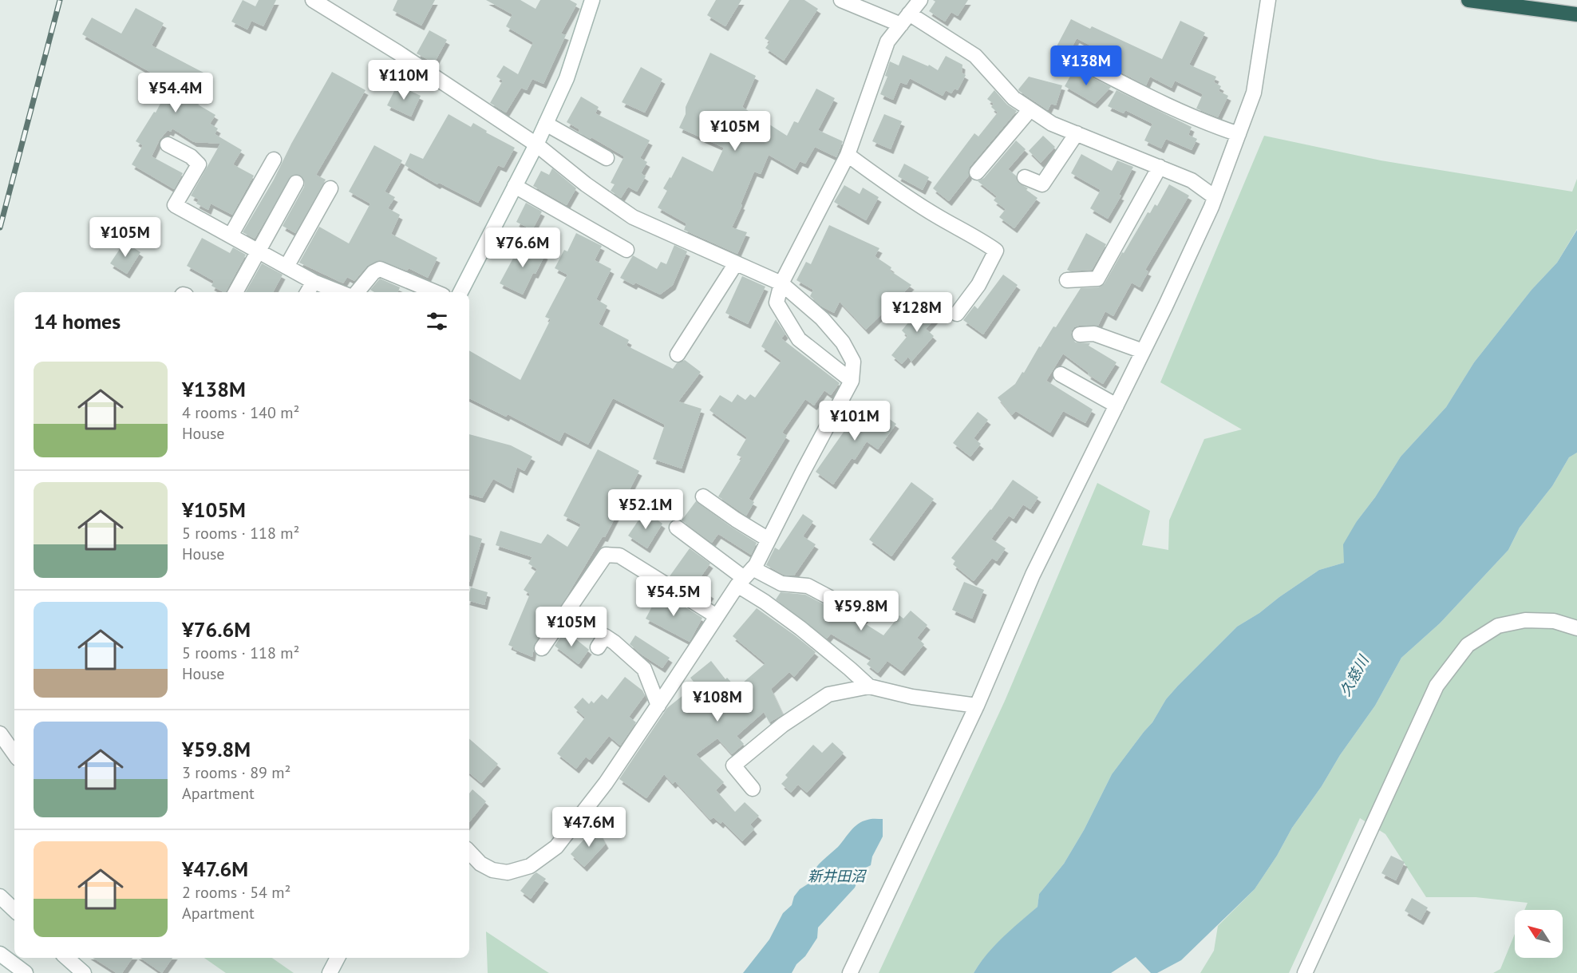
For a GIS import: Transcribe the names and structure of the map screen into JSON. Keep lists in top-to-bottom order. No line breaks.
{"water":["久慈川","新井田沼"],"north":"top left","page":{"price":["¥138M","¥110M","¥54.4M","¥105M","¥105M","¥76.6M","¥128M","¥101M","¥52.1M","¥54.5M","¥59.8M","¥105M","¥108M","¥47.6M"],"heading":"14 homes","list":[{"name":"¥138M","note":"4 rooms · 140 m² · House"},{"name":"¥105M","note":"5 rooms · 118 m² · House"},{"name":"¥76.6M","note":"5 rooms · 118 m² · House"},{"name":"¥59.8M","note":"3 rooms · 89 m² · Apartment"},{"name":"¥47.6M","note":"2 rooms · 54 m² · Apartment"}]}}
